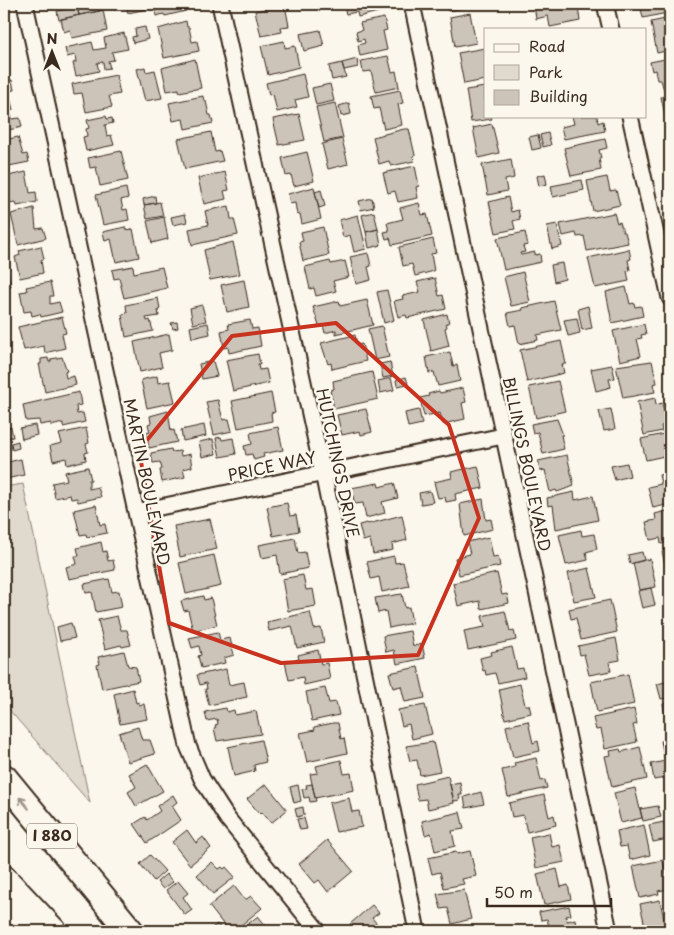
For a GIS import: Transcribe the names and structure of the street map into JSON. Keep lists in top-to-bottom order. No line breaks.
{"streets":{"highway":["I 880"],"street":["HUTCHINGS DRIVE","BILLINGS BOULEVARD","PRICE WAY","MARTIN BOULEVARD"]},"crossings":[["HUTCHINGS DRIVE","PRICE WAY"],["BILLINGS BOULEVARD","PRICE WAY"],["PRICE WAY","MARTIN BOULEVARD"]],"legend":["Road","Park","Building"],"scale_bar":"50 m","north":"top"}
